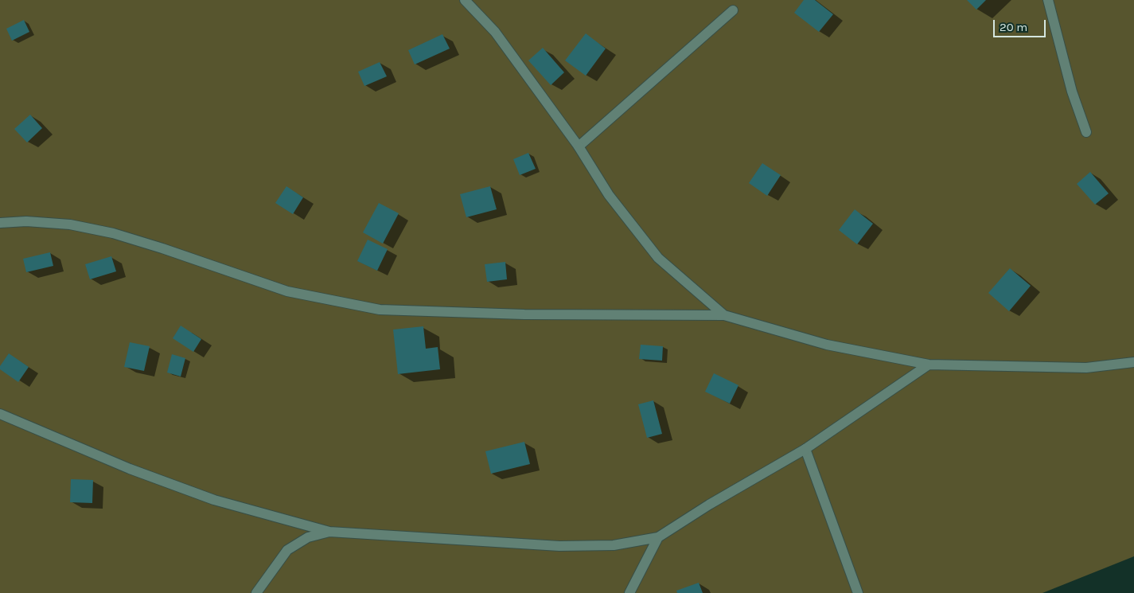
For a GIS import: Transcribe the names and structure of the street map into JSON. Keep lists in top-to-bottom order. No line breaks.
{"scale_bar":"20 m"}
